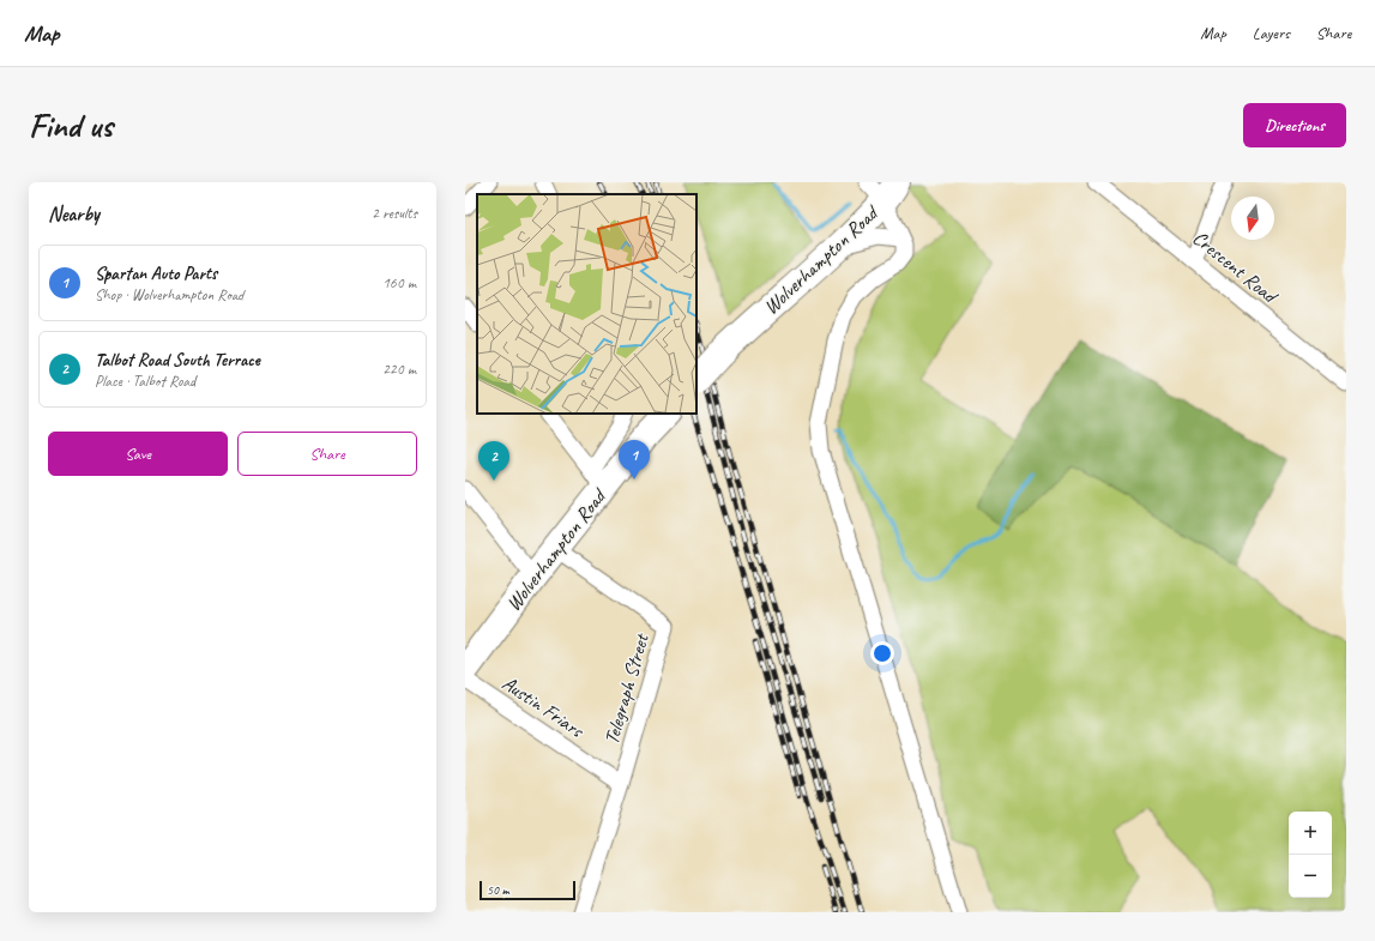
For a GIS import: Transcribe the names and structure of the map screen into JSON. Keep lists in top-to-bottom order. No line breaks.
{"streets":{"highway":["Wolverhampton Road"],"street":["Crescent Road","Telegraph Street","Austin Friars"]},"crossings":[["Wolverhampton Road","Telegraph Street"],["Wolverhampton Road","Austin Friars"],["Telegraph Street","Austin Friars"]],"scale_bar":"50 m","north":"bottom","page":{"header":"Map","nav":["Map","Layers","Share"],"buttons":["Directions",["Save","Share"]],"title":"Find us","heading":["Nearby","2 results"],"list":[{"mark":"1","name":"Spartan Auto Parts","note":"Shop · Wolverhampton Road","value":"160 m"},{"mark":"2","name":"Talbot Road South Terrace","note":"Place · Talbot Road","value":"220 m"}],"pins":["1","2"],"map_buttons":["+","−"],"scale":"50 m"}}
